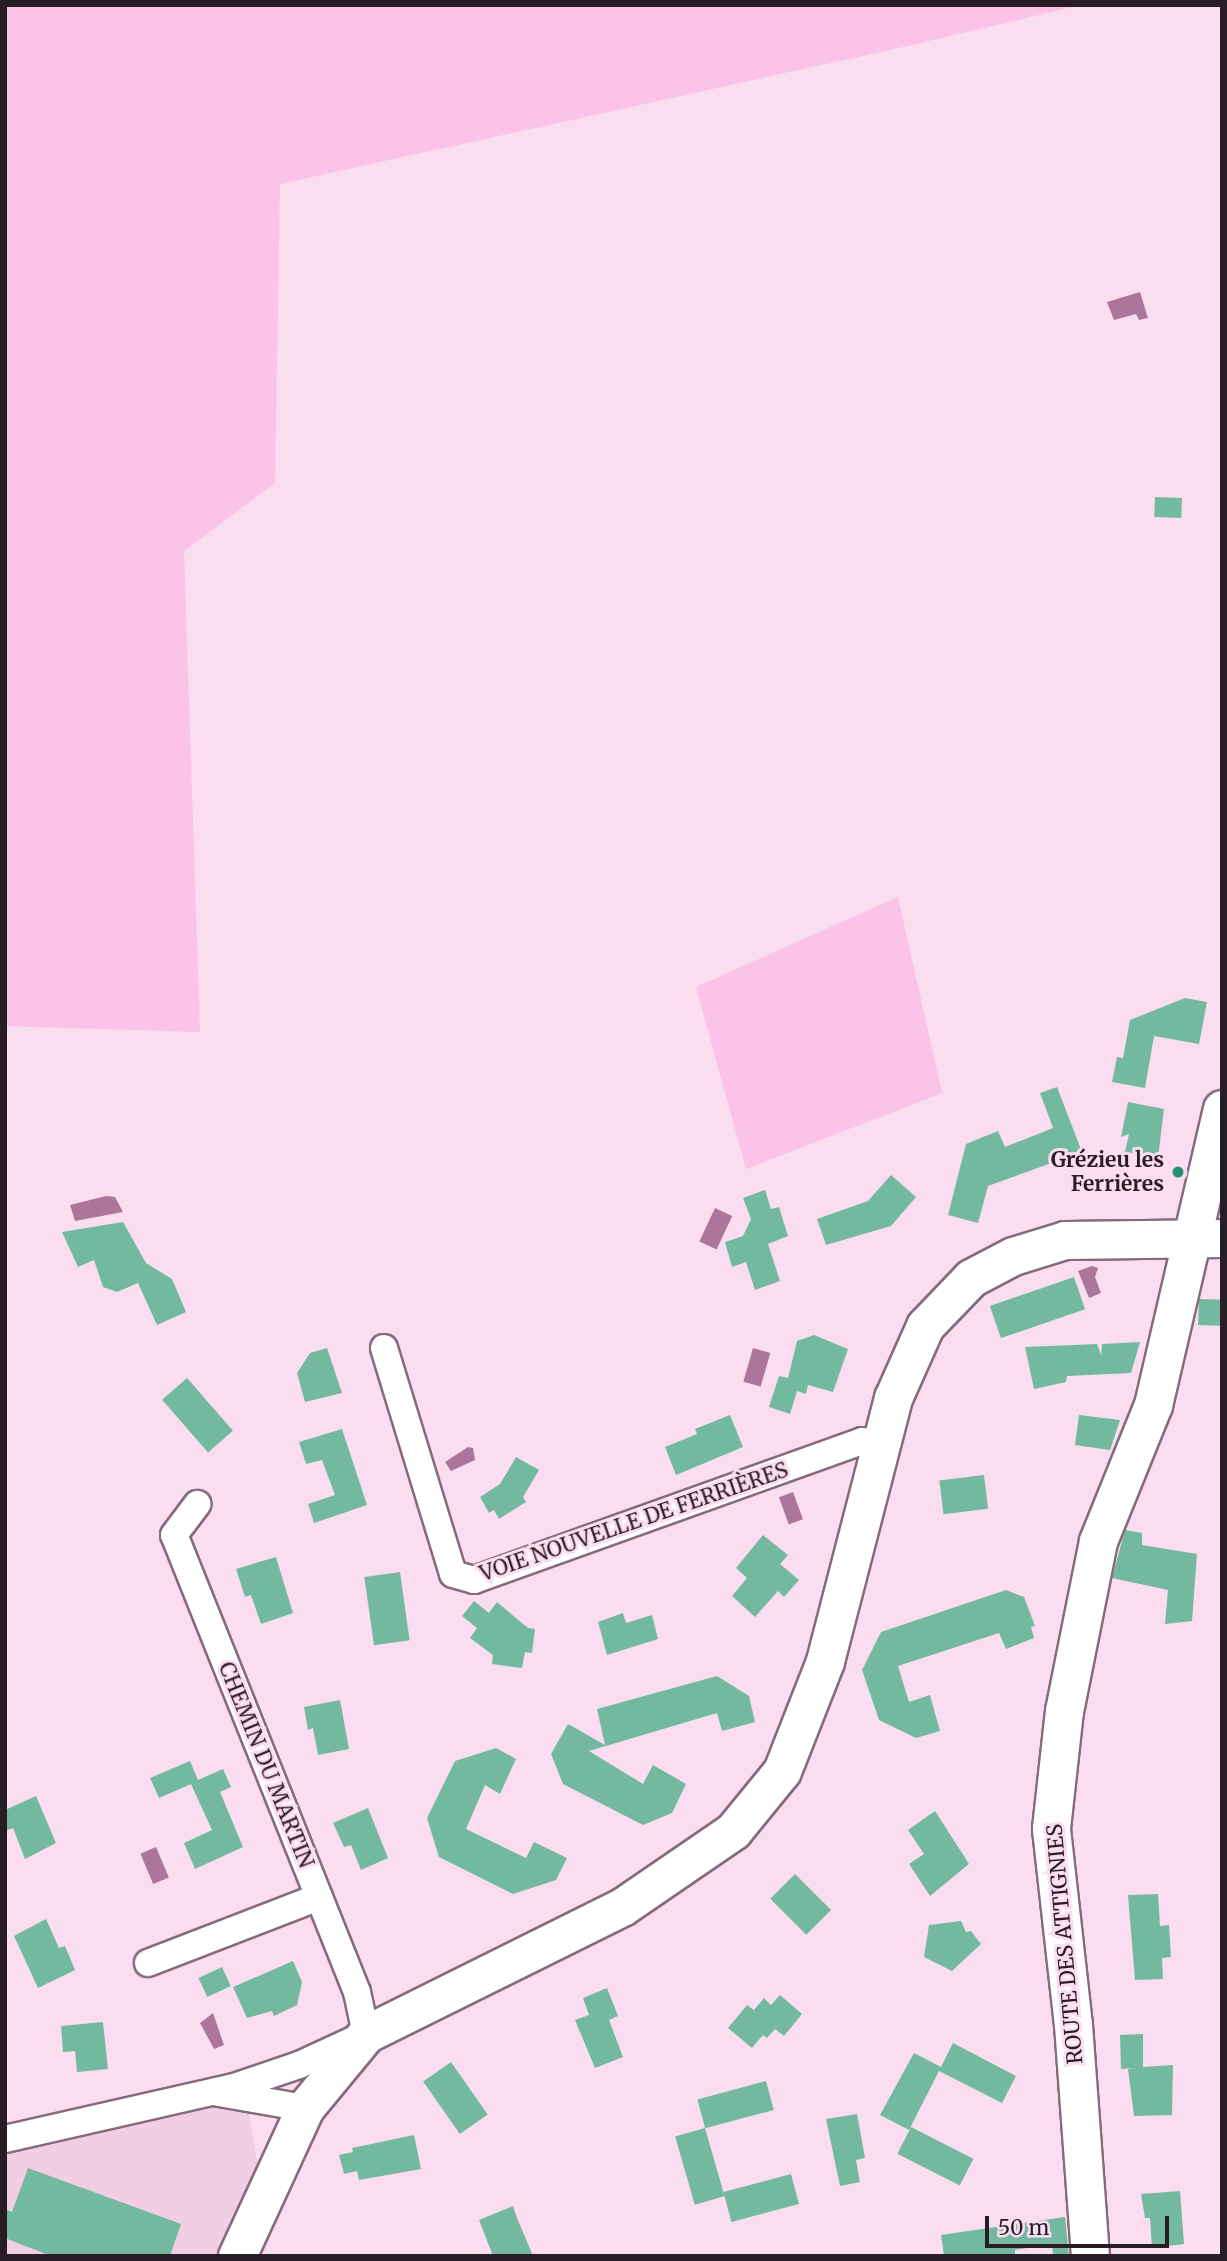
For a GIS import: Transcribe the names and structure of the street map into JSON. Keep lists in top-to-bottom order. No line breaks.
{"streets":{"street":["VOIE NOUVELLE DE FERRIÈRES","CHEMIN DU MARTIN","ROUTE DES ATTIGNIES"]},"places":["Grézieu les Ferrières"],"scale_bar":"50 m"}
